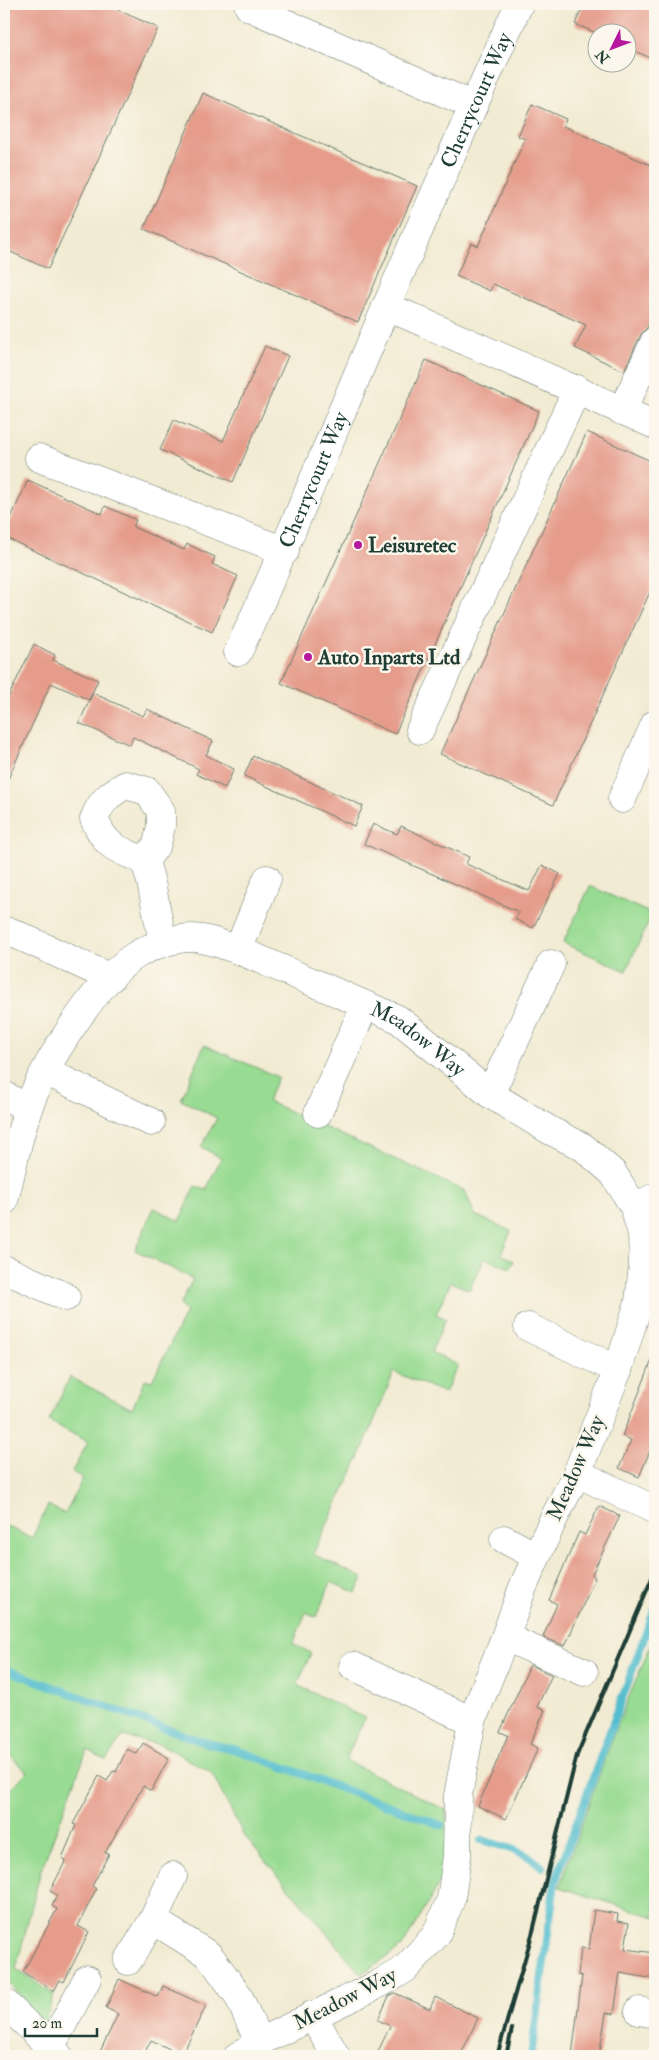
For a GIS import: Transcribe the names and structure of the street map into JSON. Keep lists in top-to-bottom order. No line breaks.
{"streets":{"street":["Cherrycourt Way","Meadow Way"]},"places":["Leisuretec","Auto Inparts Ltd"],"scale_bar":"20 m","north":"bottom left"}
